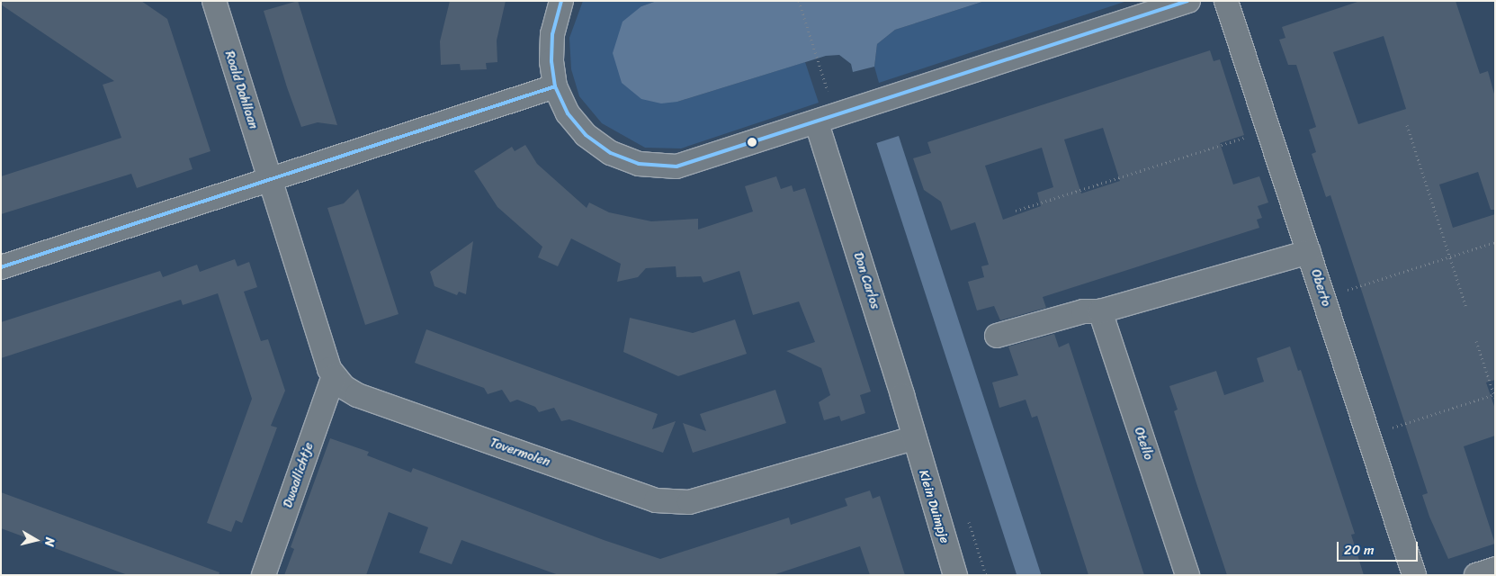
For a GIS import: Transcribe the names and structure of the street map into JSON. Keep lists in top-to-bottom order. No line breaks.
{"streets":{"street":["Roald Dahllaan","Don Carlos","Oberto","Otello","Tovermolen","Dwaallichtje","Klein Duimpje"]},"crossings":[["Don Carlos","Tovermolen"],["Don Carlos","Klein Duimpje"],["Tovermolen","Dwaallichtje"],["Tovermolen","Klein Duimpje"]],"scale_bar":"20 m","north":"right"}
